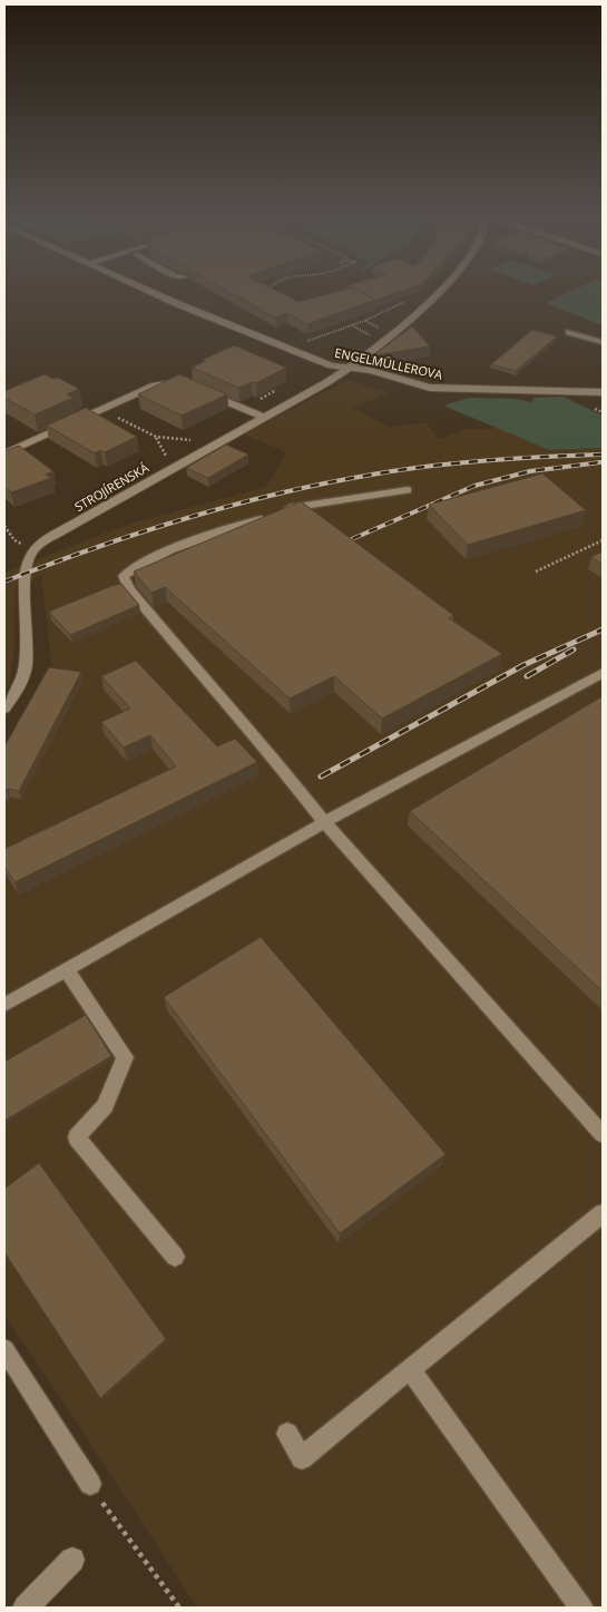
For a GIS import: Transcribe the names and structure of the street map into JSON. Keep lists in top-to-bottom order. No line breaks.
{"streets":{"street":["ENGELMÜLLEROVA","STROJÍRENSKÁ"]},"crossings":[["ENGELMÜLLEROVA","STROJÍRENSKÁ"]]}
